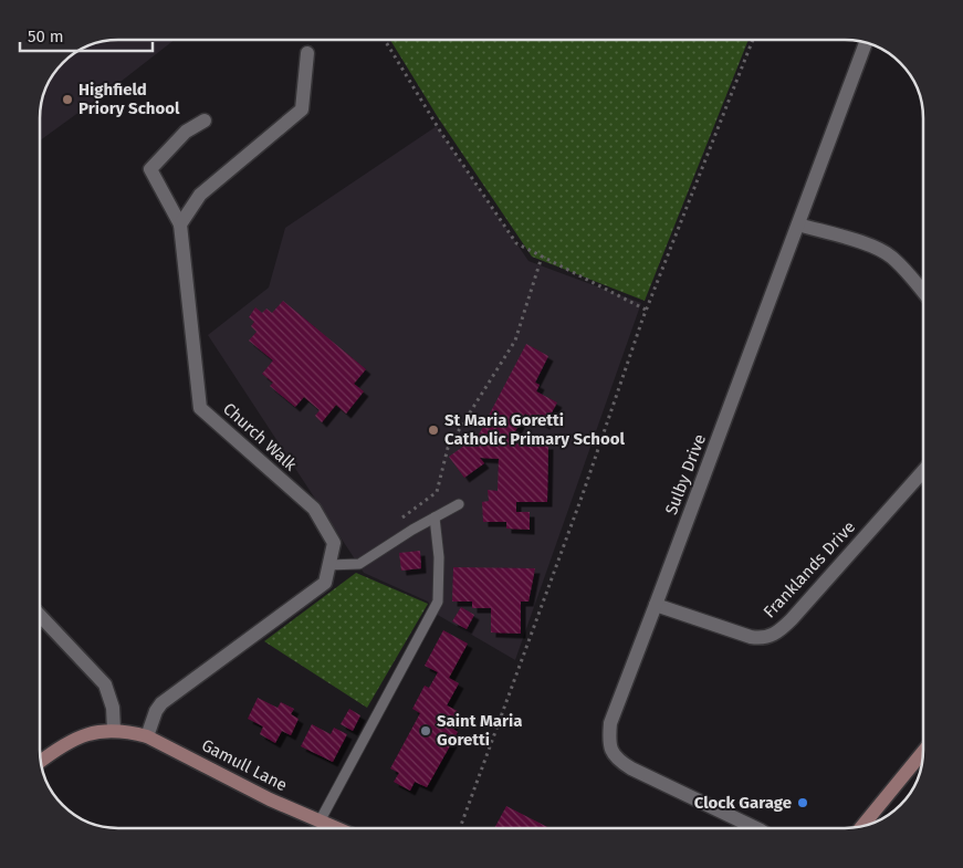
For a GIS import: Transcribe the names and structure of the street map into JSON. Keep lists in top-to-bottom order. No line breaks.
{"streets":{"street":["Church Walk","Sulby Drive","Franklands Drive","Gamull Lane"]},"crossings":[["Church Walk","Gamull Lane"],["Sulby Drive","Franklands Drive"]],"places":["Highfield Priory School","St Maria Goretti Catholic Primary School","Saint Maria Goretti","Clock Garage"],"scale_bar":"50 m"}
